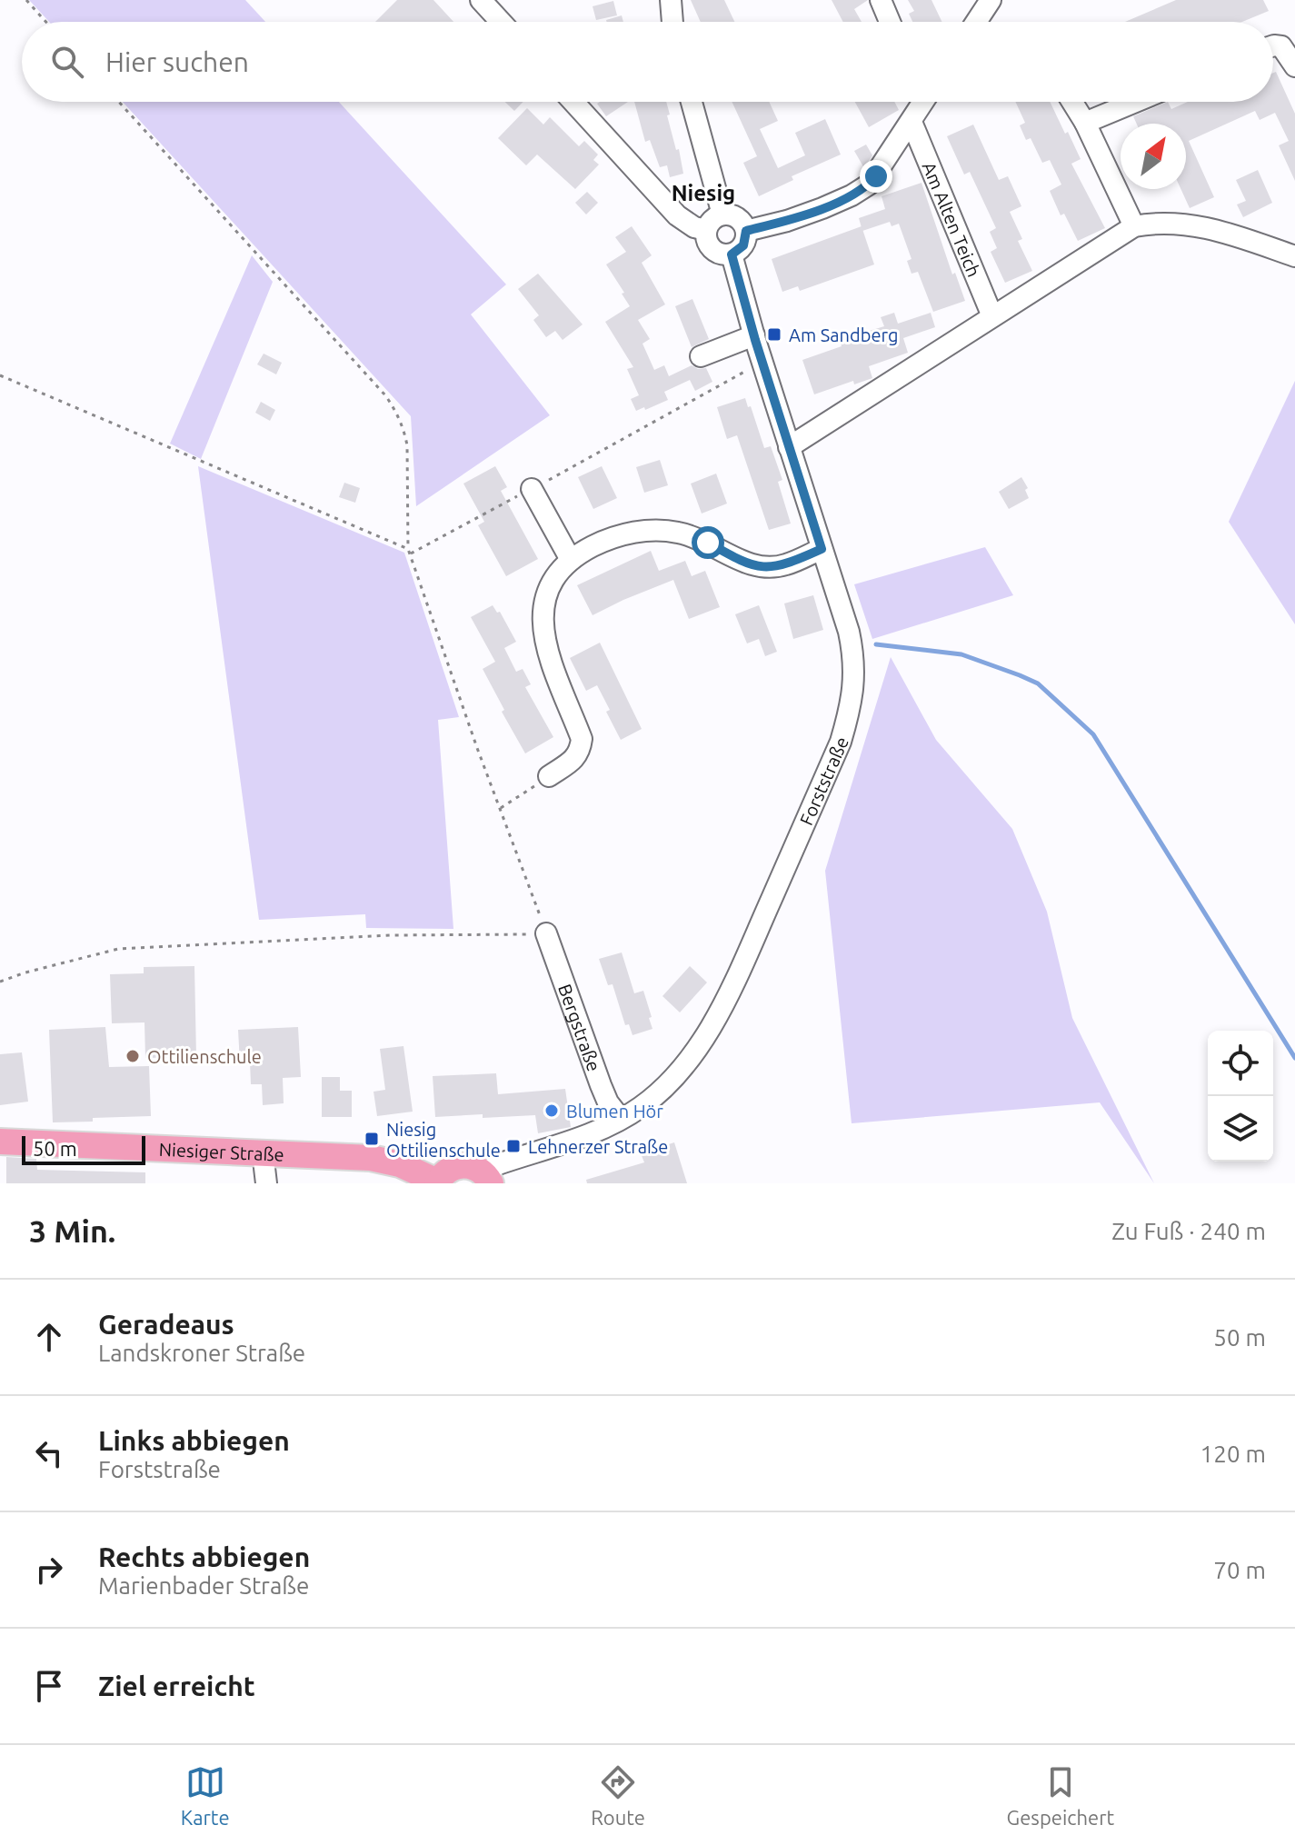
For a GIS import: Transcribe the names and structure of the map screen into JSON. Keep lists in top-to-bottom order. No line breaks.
{"streets":{"main road":["Niesiger Straße"],"street":["Am Alten Teich","Forststraße","Bergstraße"]},"crossings":[["Forststraße","Bergstraße"],["Forststraße","Niesiger Straße"]],"districts":["Niesig"],"places":{"transit":["Am Sandberg","Niesig Ottilienschule","Lehnerzer Straße"],"other":["Ottilienschule","Blumen Hör"]},"scale_bar":"50 m","north":"top right","page":{"search":"Hier suchen","scale":"50 m","heading":["3 Min.","Zu Fuß · 240 m"],"list":[["Geradeaus","Landskroner Straße","50 m"],["Links abbiegen","Forststraße","120 m"],["Rechts abbiegen","Marienbader Straße","70 m"],"Ziel erreicht"],"nav":["Karte","Route","Gespeichert"]}}
